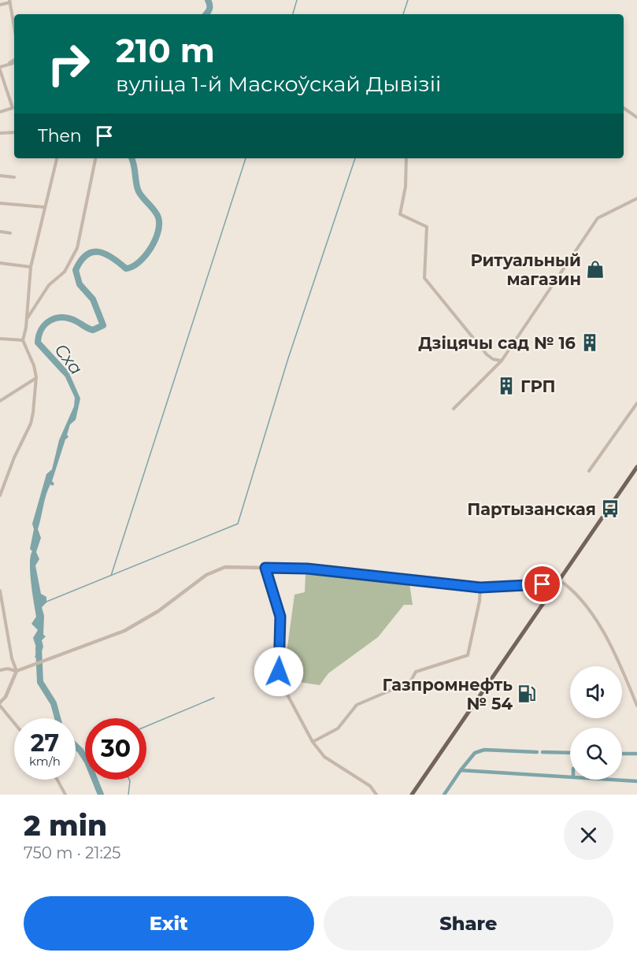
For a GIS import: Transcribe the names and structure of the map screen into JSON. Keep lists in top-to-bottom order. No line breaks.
{"water":["Сха"],"places":{"shop":["Ритуальный магазин"],"building":["Дзіцячы сад № 16","ГРП"],"bus stop":["Партызанская"],"fuel station":["Газпромнефть № 54"]},"page":{"turn":["210 m","вуліца 1-й Маскоўскай Дывізіі"],"then":"Then","speed":"27 km/h","limit":"30","heading":["2 min","750 m · 21:25"],"buttons":["Exit","Share"]}}
